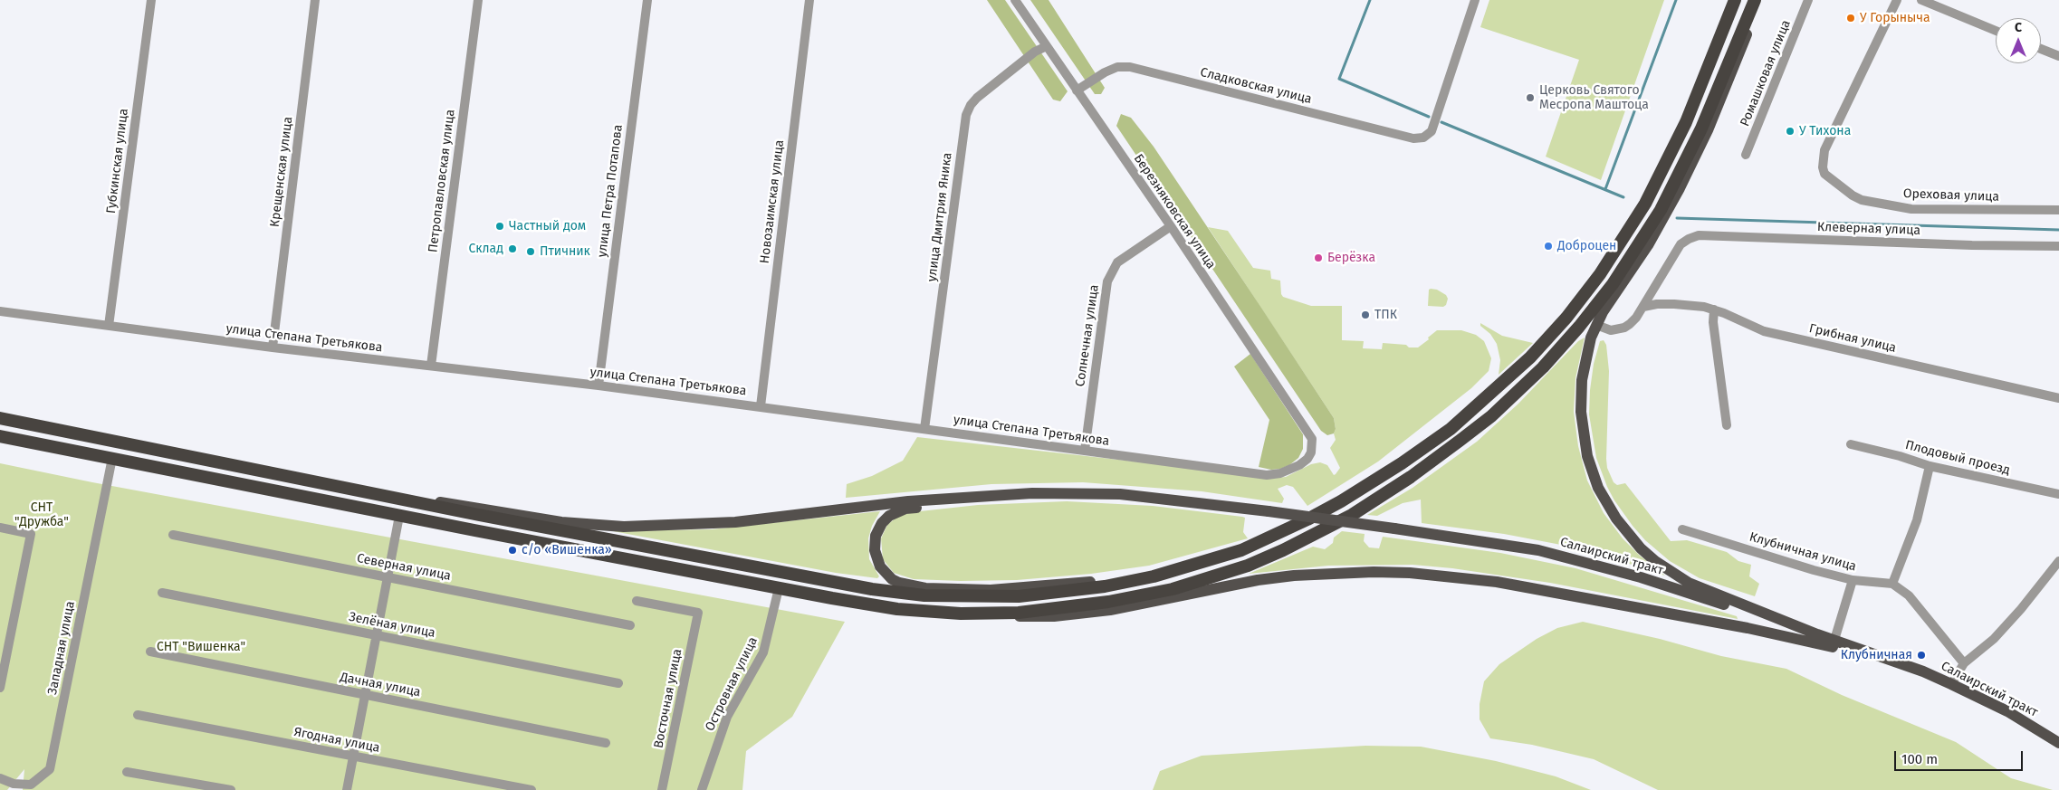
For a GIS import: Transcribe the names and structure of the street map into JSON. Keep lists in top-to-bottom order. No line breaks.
{"streets":{"main road":["Салаирский тракт"],"street":["Ромашковая улица","Сладковская улица","Губкинская улица","Крещенская улица","Петропавловская улица","улица Петра Потапова","Ореховая улица","Новозаимская улица","Березняковская улица","улица Дмитрия Яника","Клеверная улица","Солнечная улица","улица Степана Третьякова","Грибная улица","Плодовый проезд","Клубничная улица","Северная улица","Зелёная улица","Западная улица","Островная улица","Дачная улица","Восточная улица","Ягодная улица"]},"crossings":[["Сладковская улица","Березняковская улица"],["Губкинская улица","улица Степана Третьякова"],["Крещенская улица","улица Степана Третьякова"],["Петропавловская улица","улица Степана Третьякова"],["улица Петра Потапова","улица Степана Третьякова"],["Новозаимская улица","улица Степана Третьякова"],["Березняковская улица","улица Дмитрия Яника"],["Березняковская улица","Солнечная улица"],["Березняковская улица","улица Степана Третьякова"],["улица Дмитрия Яника","улица Степана Третьякова"],["Клеверная улица","Грибная улица"],["Солнечная улица","улица Степана Третьякова"]],"parks":["СНТ \"Дружба\"","СНТ \"Вишенка\""],"places":["У Горыныча","Церковь Святого Месропа Маштоца","У Тихона","Частный дом","Доброцен","Склад","Птичник","Берёзка","ТПК","с/о «Вишенка»","Клубничная"],"scale_bar":"100 m","north":"top"}
